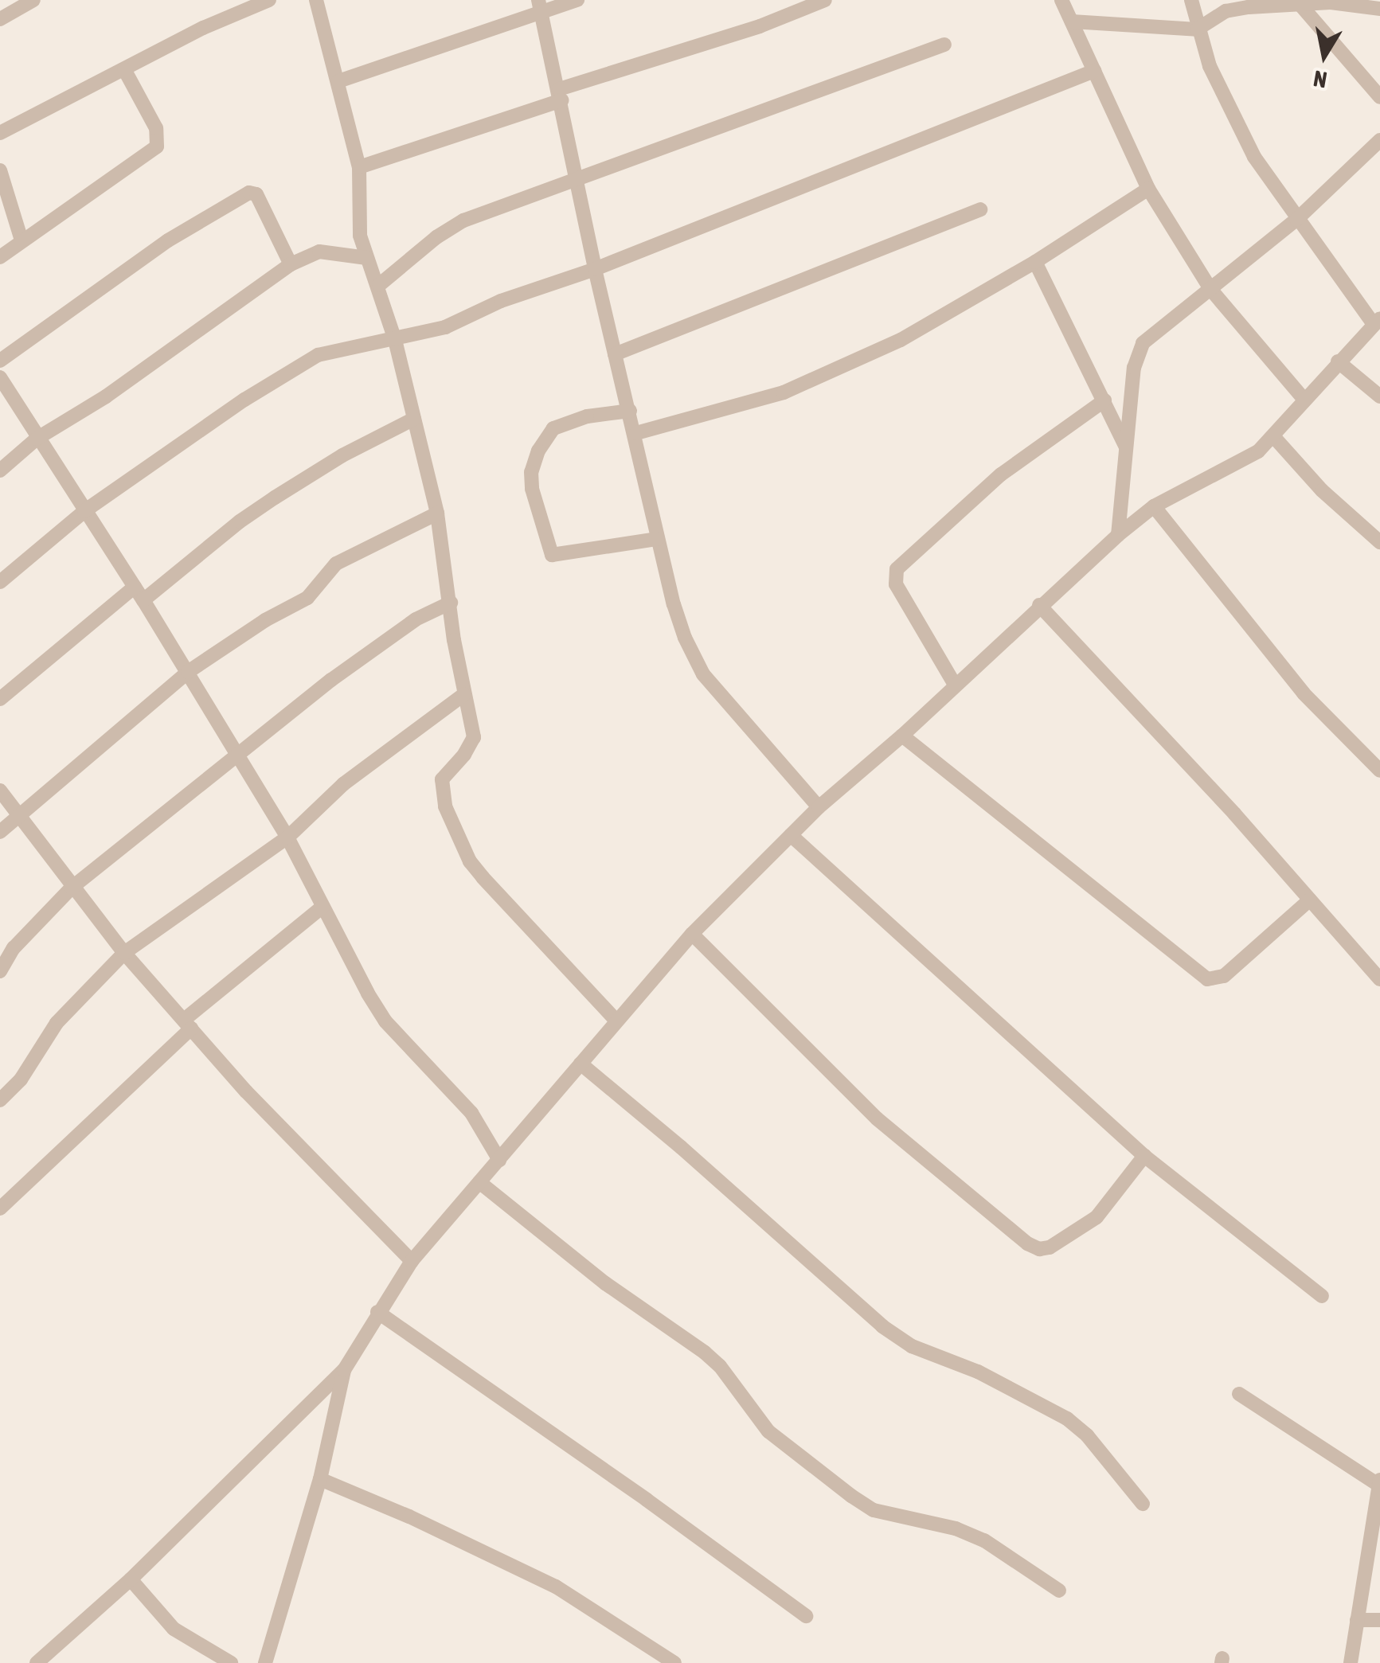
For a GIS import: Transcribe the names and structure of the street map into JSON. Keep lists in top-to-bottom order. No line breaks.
{"north":"bottom"}
